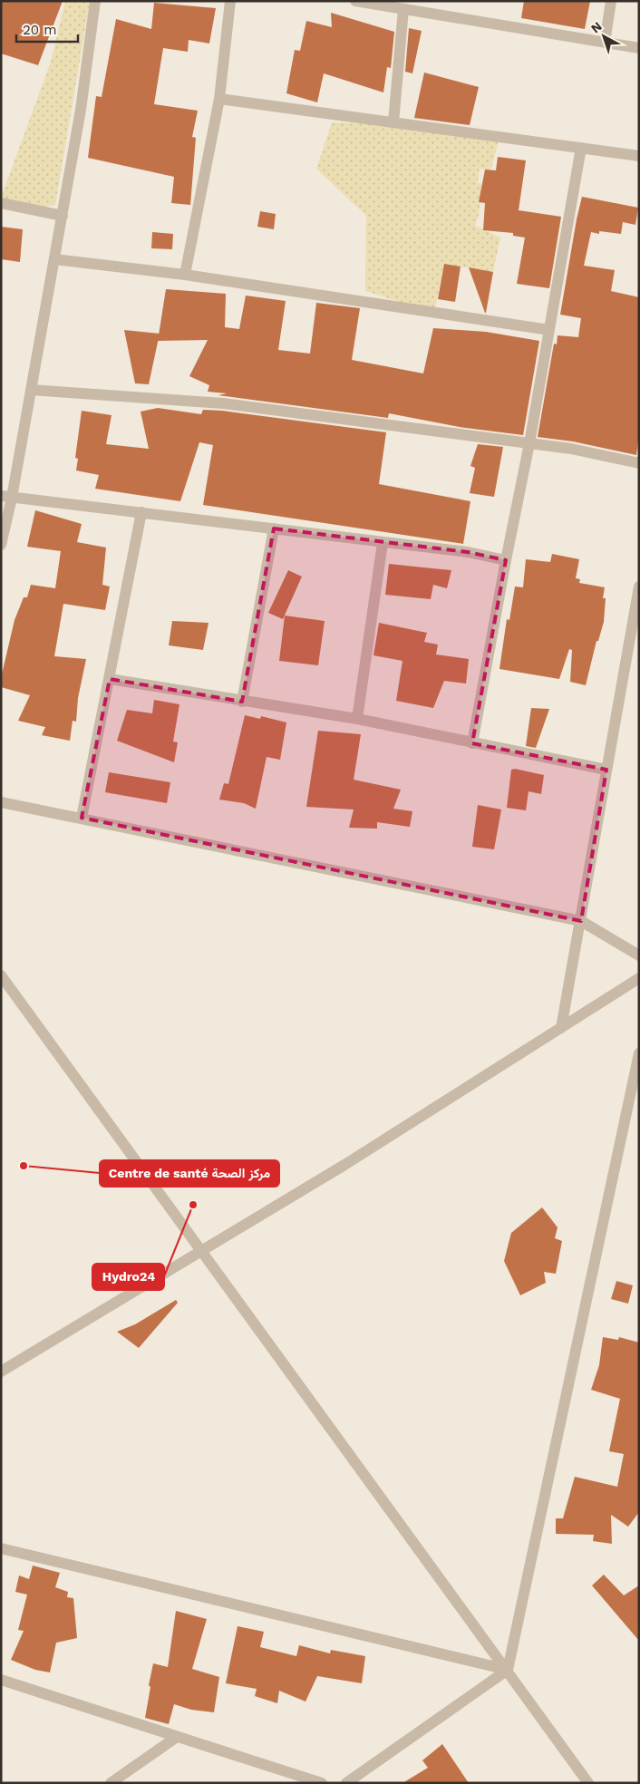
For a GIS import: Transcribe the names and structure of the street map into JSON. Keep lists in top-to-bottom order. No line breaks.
{"places":["Centre de santé مركز الصحة","Hydro24"],"scale_bar":"20 m","north":"top left"}
